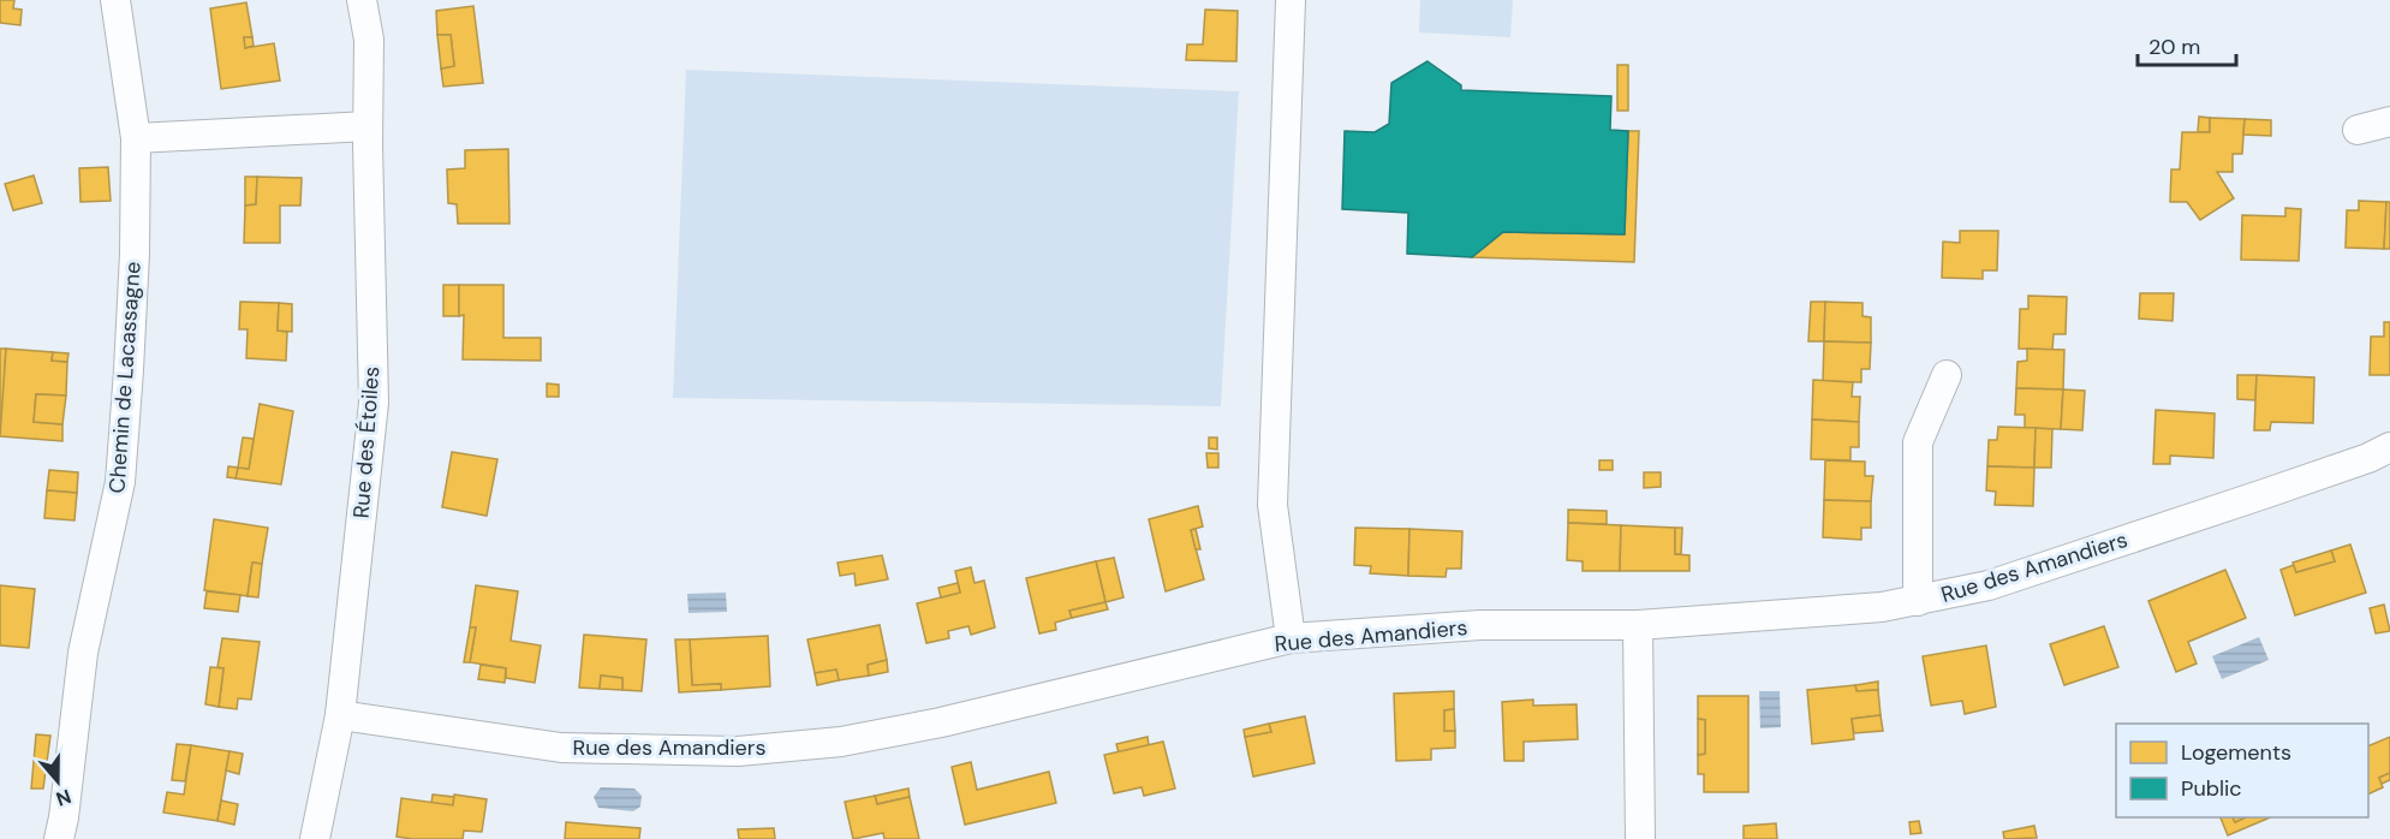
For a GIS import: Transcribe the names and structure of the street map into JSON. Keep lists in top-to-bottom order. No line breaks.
{"streets":{"street":["Chemin de Lacassagne","Rue des Étoiles","Rue des Amandiers"]},"crossings":[["Rue des Étoiles","Rue des Amandiers"]],"legend":["Logements","Public"],"scale_bar":"20 m","north":"bottom"}
